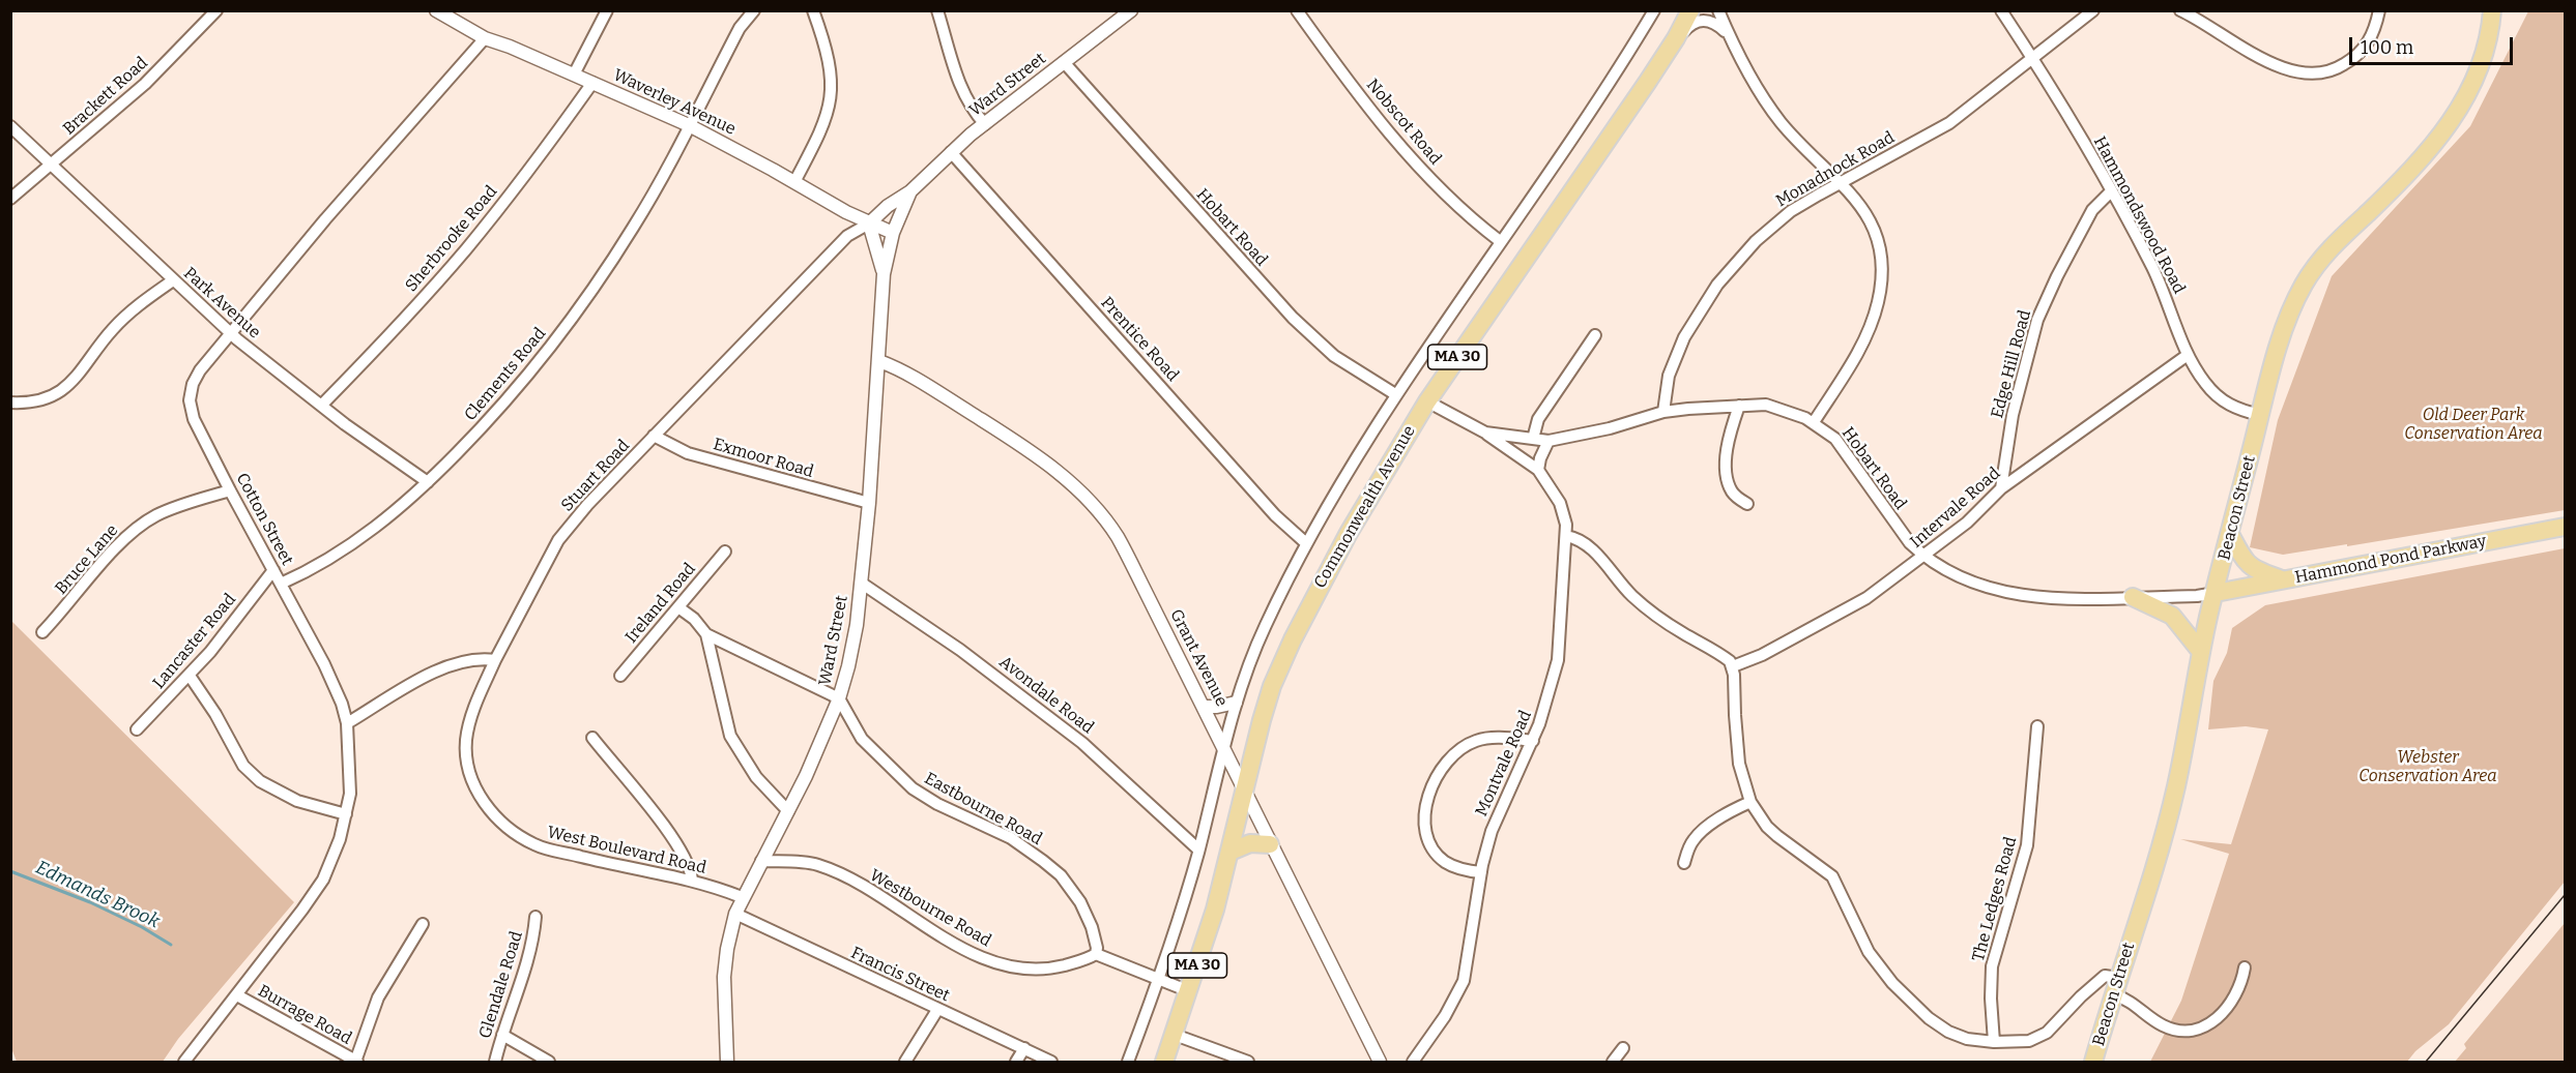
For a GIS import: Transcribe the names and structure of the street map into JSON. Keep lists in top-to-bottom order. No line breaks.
{"streets":{"main road":["MA 30","Commonwealth Avenue","Beacon Street","Hammond Pond Parkway"],"street":["Ward Street","Brackett Road","Waverley Avenue","Nobscot Road","Monadnock Road","Hammondswood Road","Hobart Road","Sherbrooke Road","Park Avenue","Prentice Road","Edge Hill Road","Clements Road","Exmoor Road","Stuart Road","Intervale Road","Cotton Street","Bruce Lane","Ireland Road","Lancaster Road","Grant Avenue","Avondale Road","Montvale Road","Eastbourne Road","West Boulevard Road","The Ledges Road","Westbourne Road","Francis Street","Glendale Road","Burrage Road"]},"crossings":[["Ward Street","Waverley Avenue"],["Ward Street","Hobart Road"],["Ward Street","Prentice Road"],["Ward Street","Exmoor Road"],["Ward Street","Stuart Road"],["Ward Street","Grant Avenue"],["Ward Street","Avondale Road"],["Ward Street","Eastbourne Road"],["Ward Street","West Boulevard Road"],["Ward Street","Westbourne Road"],["Ward Street","Francis Street"],["Brackett Road","Park Avenue"],["Waverley Avenue","Sherbrooke Road"],["Waverley Avenue","Clements Road"],["Waverley Avenue","Stuart Road"],["Waverley Avenue","Cotton Street"],["Nobscot Road","Commonwealth Avenue"],["Monadnock Road","Hammondswood Road"],["Monadnock Road","Hobart Road"],["Hammondswood Road","Edge Hill Road"],["Hammondswood Road","Intervale Road"],["Hammondswood Road","Beacon Street"],["Hobart Road","Commonwealth Avenue"],["Hobart Road","Intervale Road"],["Hobart Road","Beacon Street"],["Hobart Road","Hammond Pond Parkway"],["Hobart Road","Montvale Road"],["Sherbrooke Road","Park Avenue"],["Park Avenue","Clements Road"],["Park Avenue","Cotton Street"],["Prentice Road","Commonwealth Avenue"],["Edge Hill Road","Intervale Road"],["Clements Road","Cotton Street"],["Exmoor Road","Stuart Road"],["Stuart Road","West Boulevard Road"],["Commonwealth Avenue","Grant Avenue"],["Commonwealth Avenue","Avondale Road"],["Beacon Street","Hammond Pond Parkway"],["Cotton Street","Bruce Lane"],["Cotton Street","Lancaster Road"],["Cotton Street","Burrage Road"],["Eastbourne Road","Westbourne Road"]],"water":["Edmands Brook"],"parks":["Old Deer Park Conservation Area","Webster Conservation Area"],"scale_bar":"100 m"}
